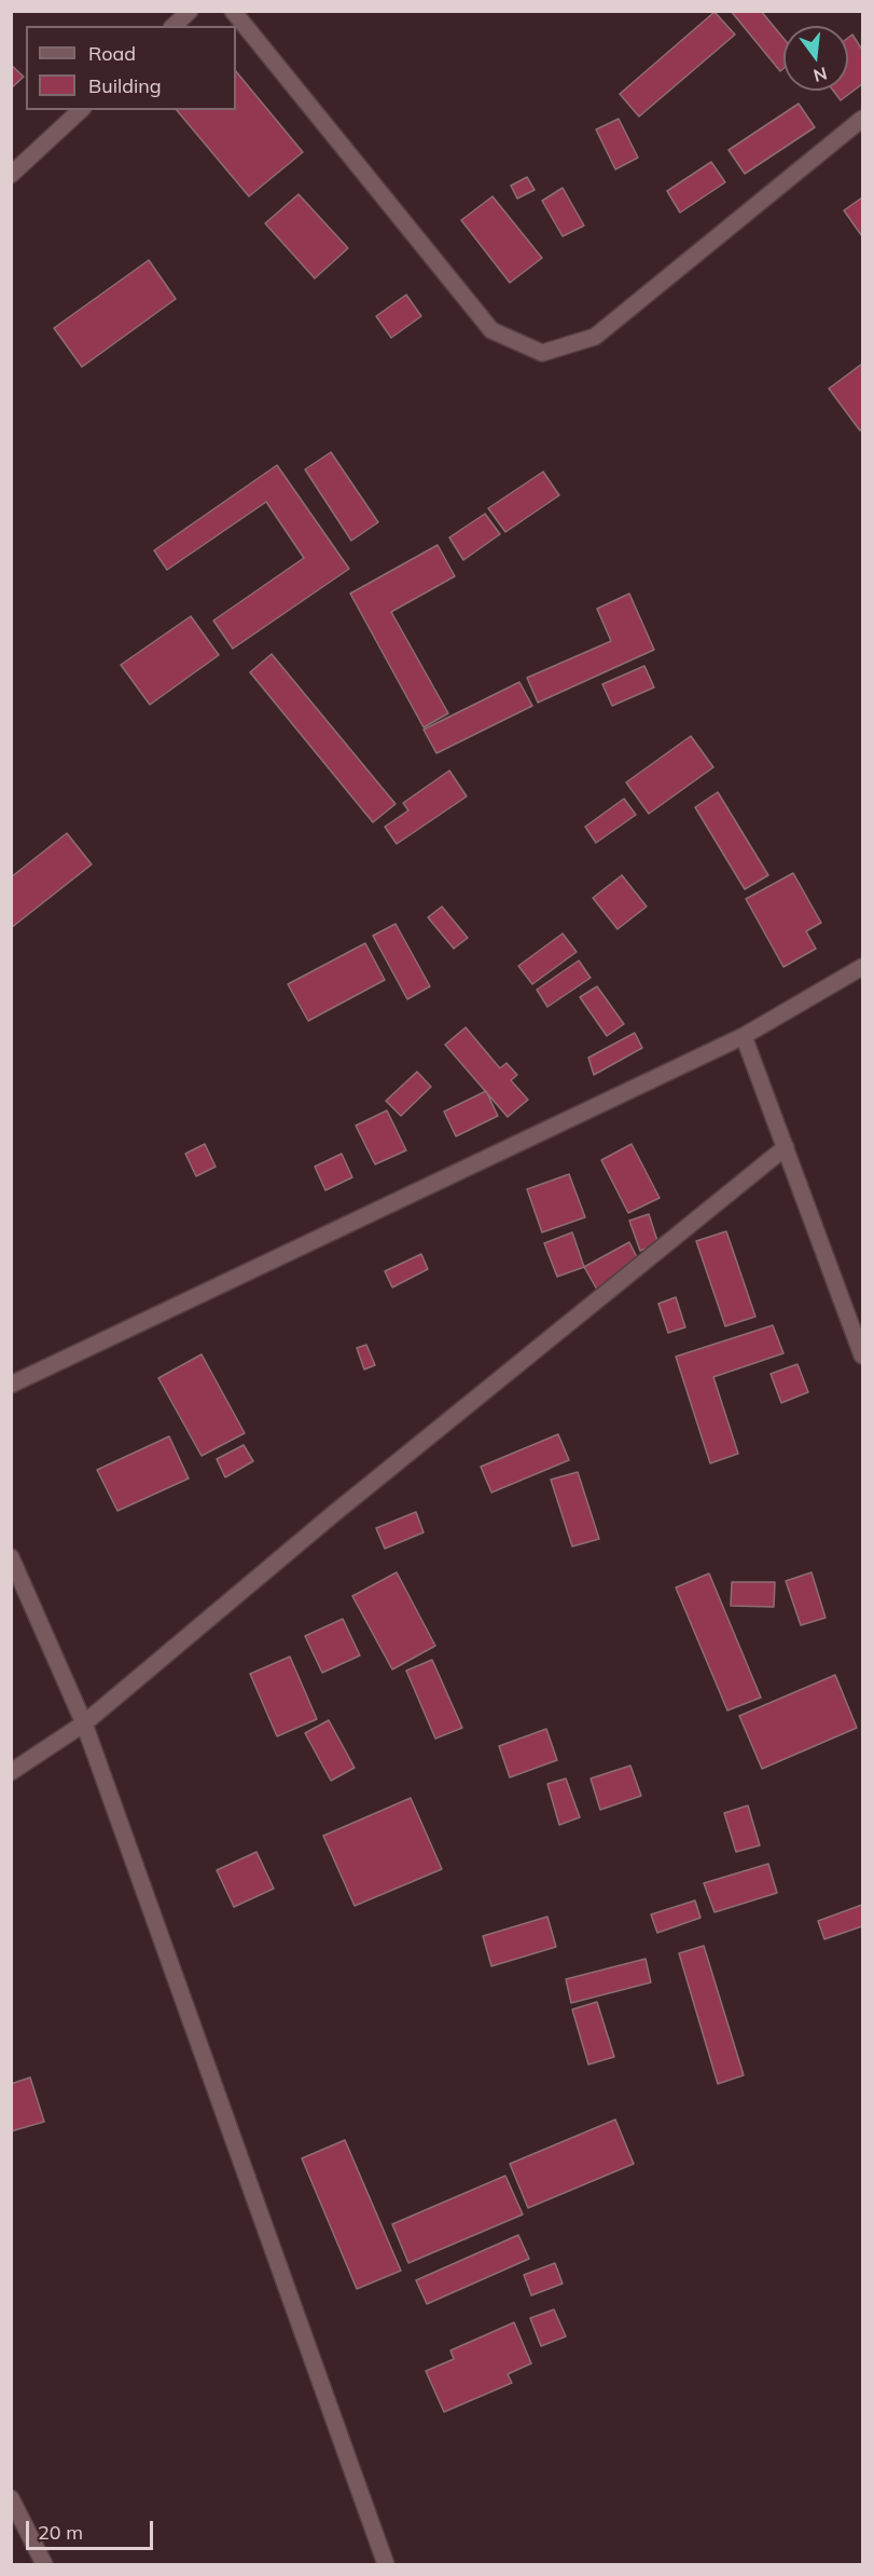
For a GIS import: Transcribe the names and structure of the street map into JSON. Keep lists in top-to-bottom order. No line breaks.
{"legend":["Road","Building"],"scale_bar":"20 m","north":"bottom"}
